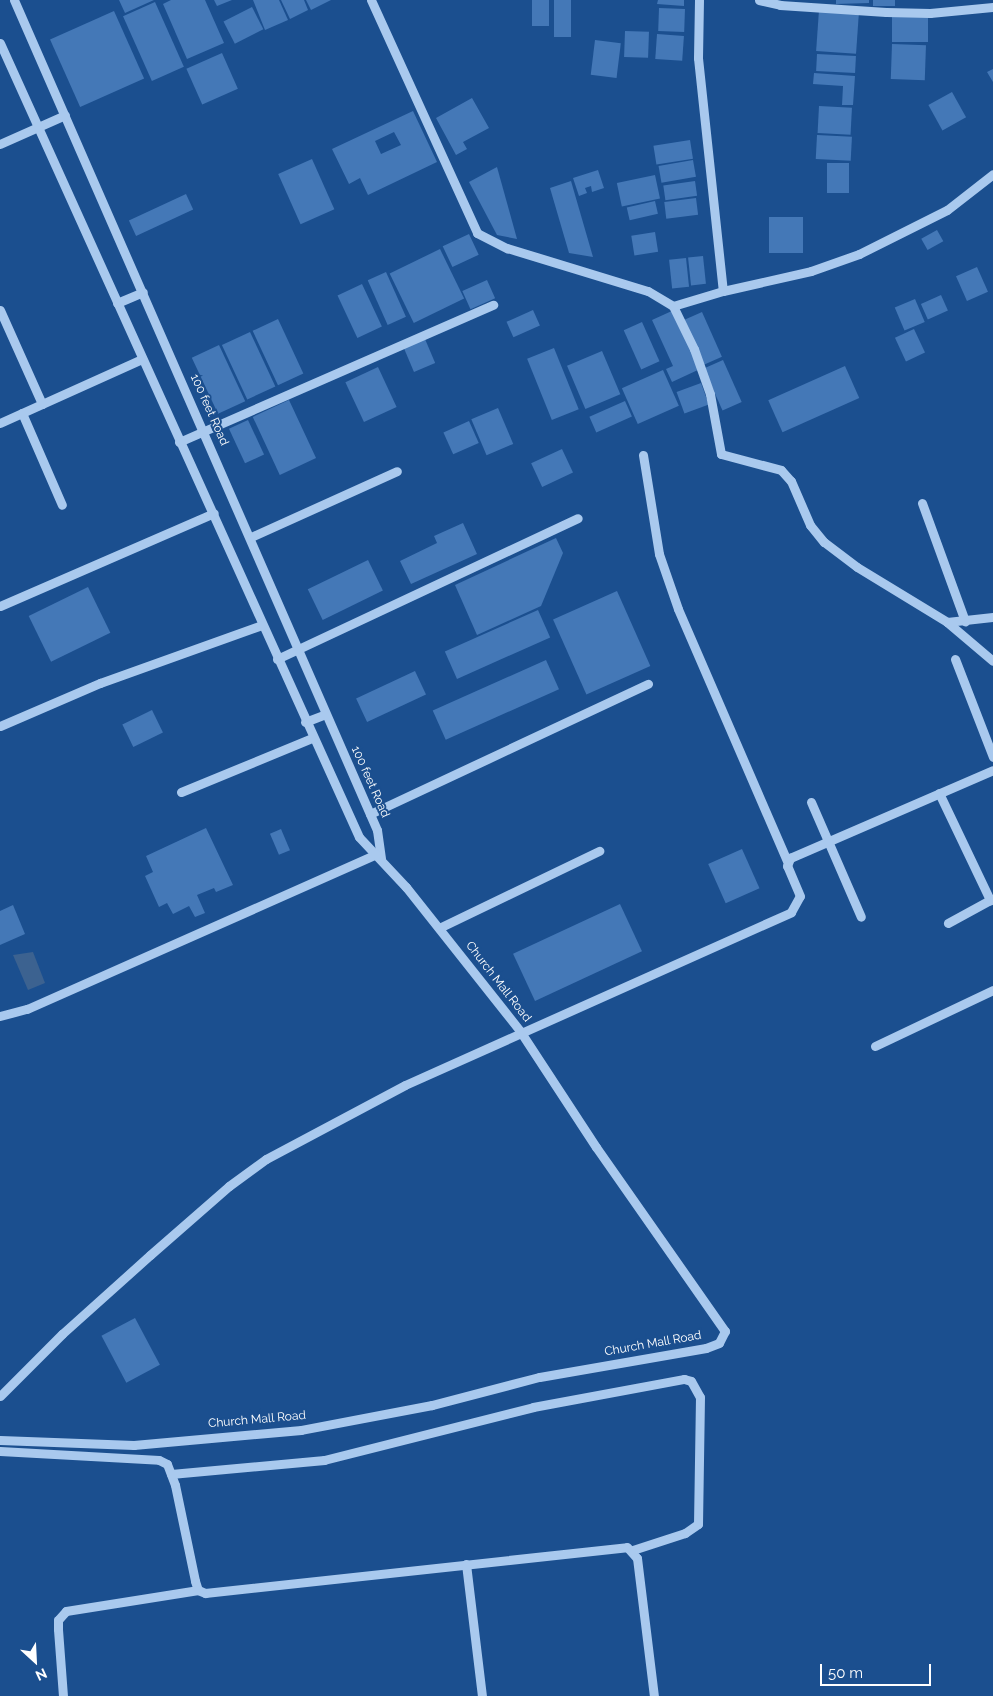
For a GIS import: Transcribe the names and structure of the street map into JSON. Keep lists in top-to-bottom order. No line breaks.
{"streets":{"street":["100 feet Road","Church Mall Road"]},"crossings":[["100 feet Road","Church Mall Road"]],"scale_bar":"50 m","north":"bottom right"}
